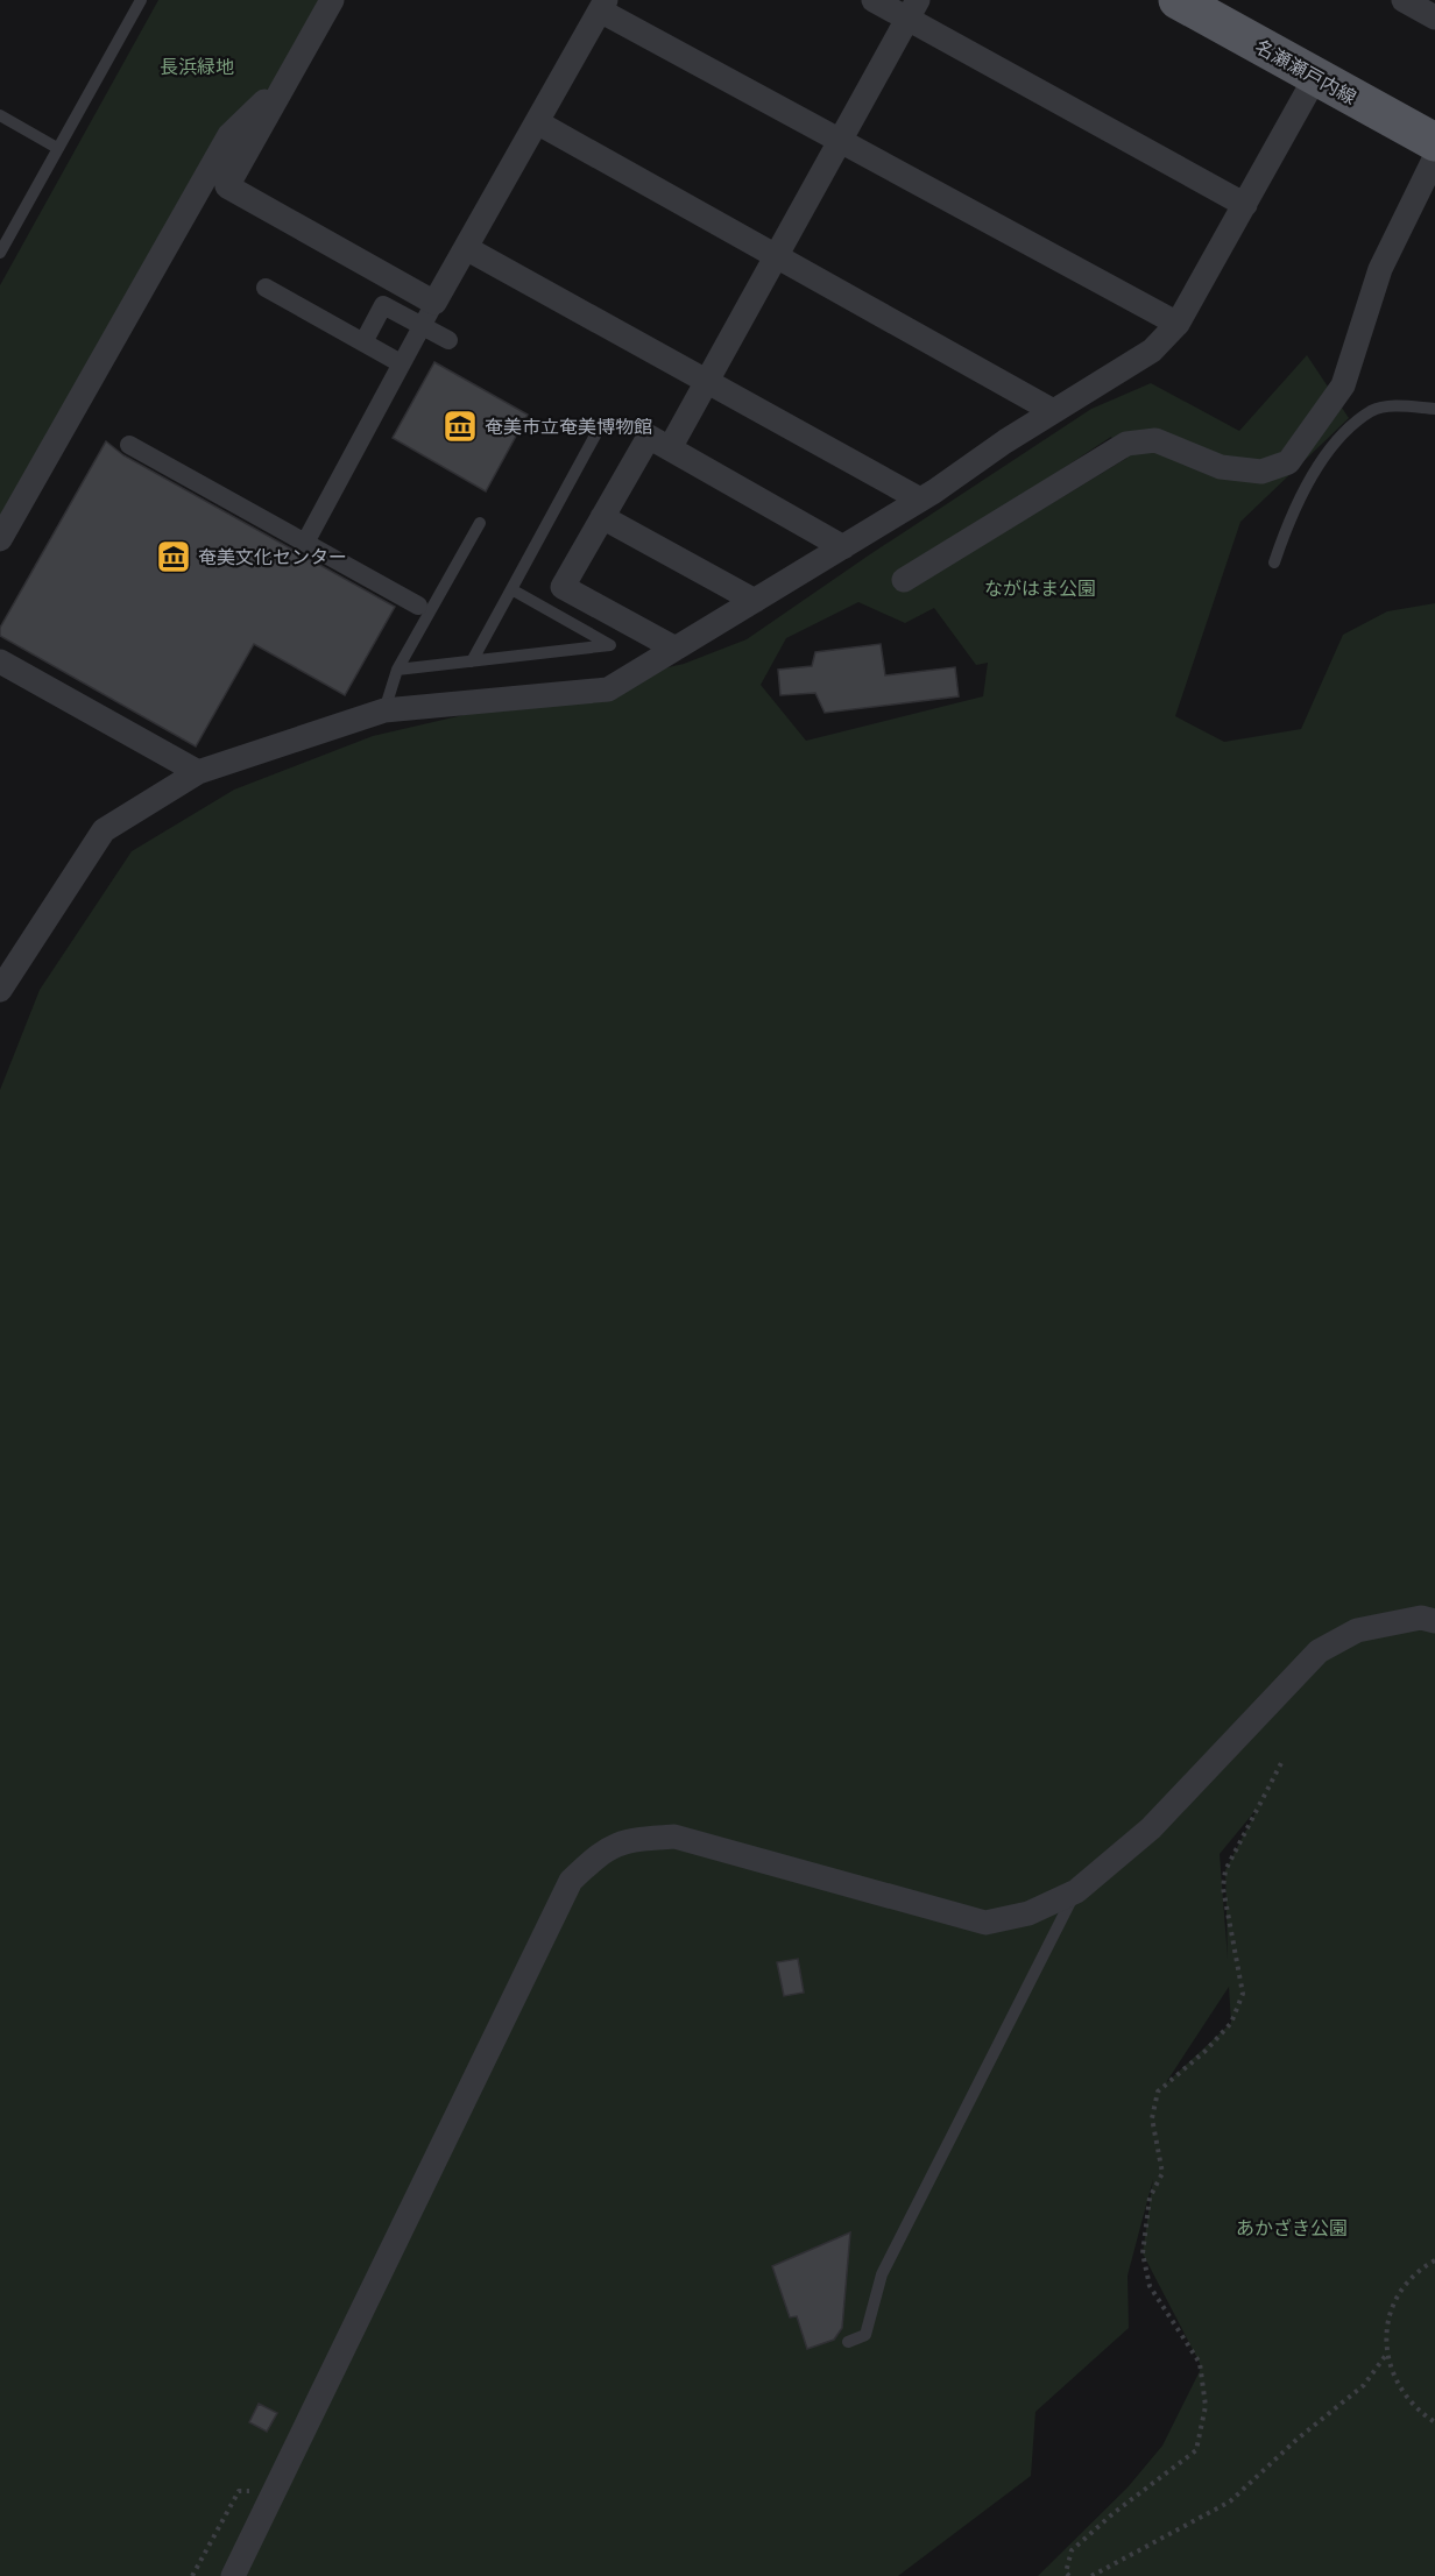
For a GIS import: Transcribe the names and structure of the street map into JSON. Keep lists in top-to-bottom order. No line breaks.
{"streets":{"main road":["名瀬瀬戸内線"]},"parks":["長浜緑地","ながはま公園","あかざき公園"],"places":{"museum":["奄美市立奄美博物館","奄美文化センター"]}}
